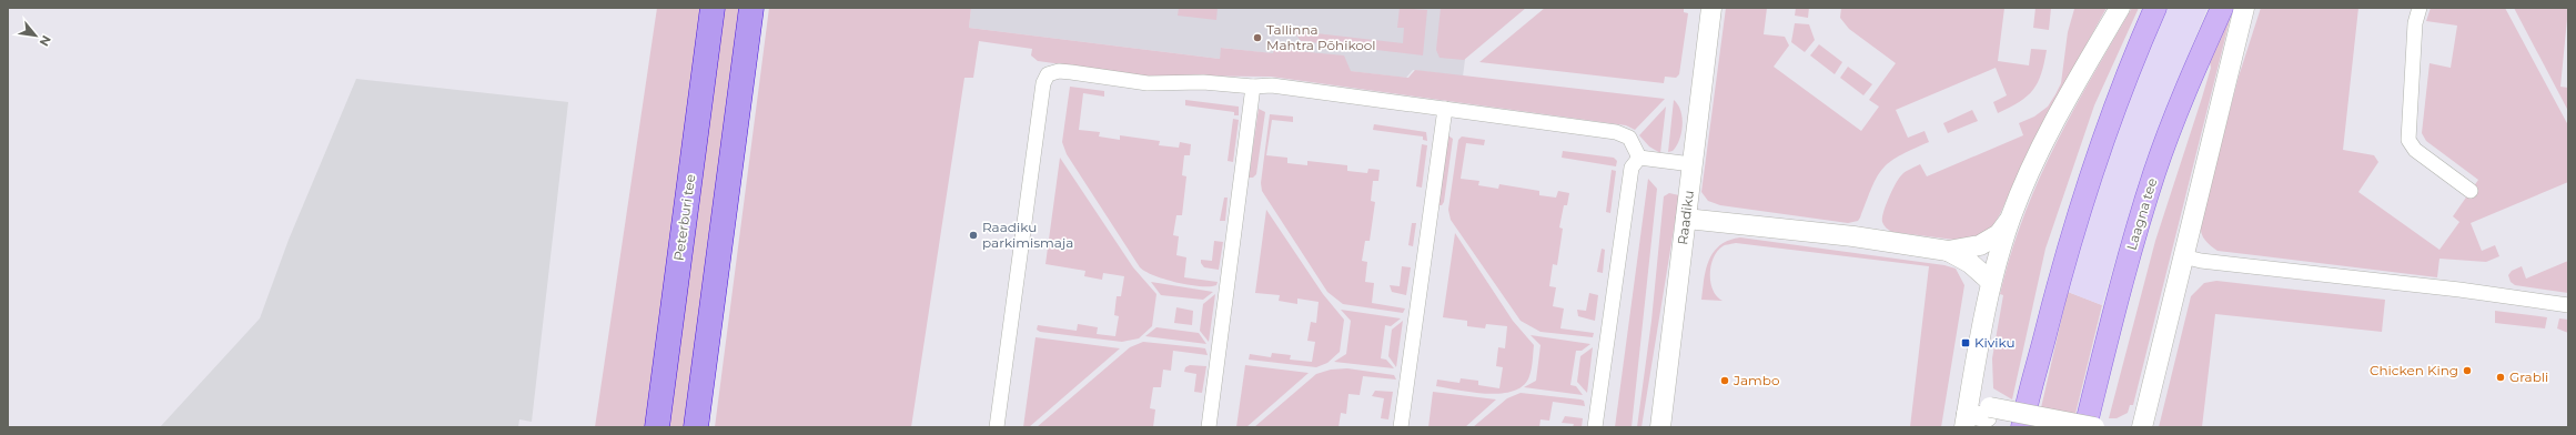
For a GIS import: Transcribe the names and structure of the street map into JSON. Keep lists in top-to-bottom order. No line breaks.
{"streets":{"highway":["Peterburi tee"],"main road":["Laagna tee"],"street":["Raadiku"]},"places":{"other":["Tallinna Mahtra Põhikool","Raadiku parkimismaja","Chicken King","Grabli","Jambo"],"transit":["Kiviku"]},"north":"bottom right"}
